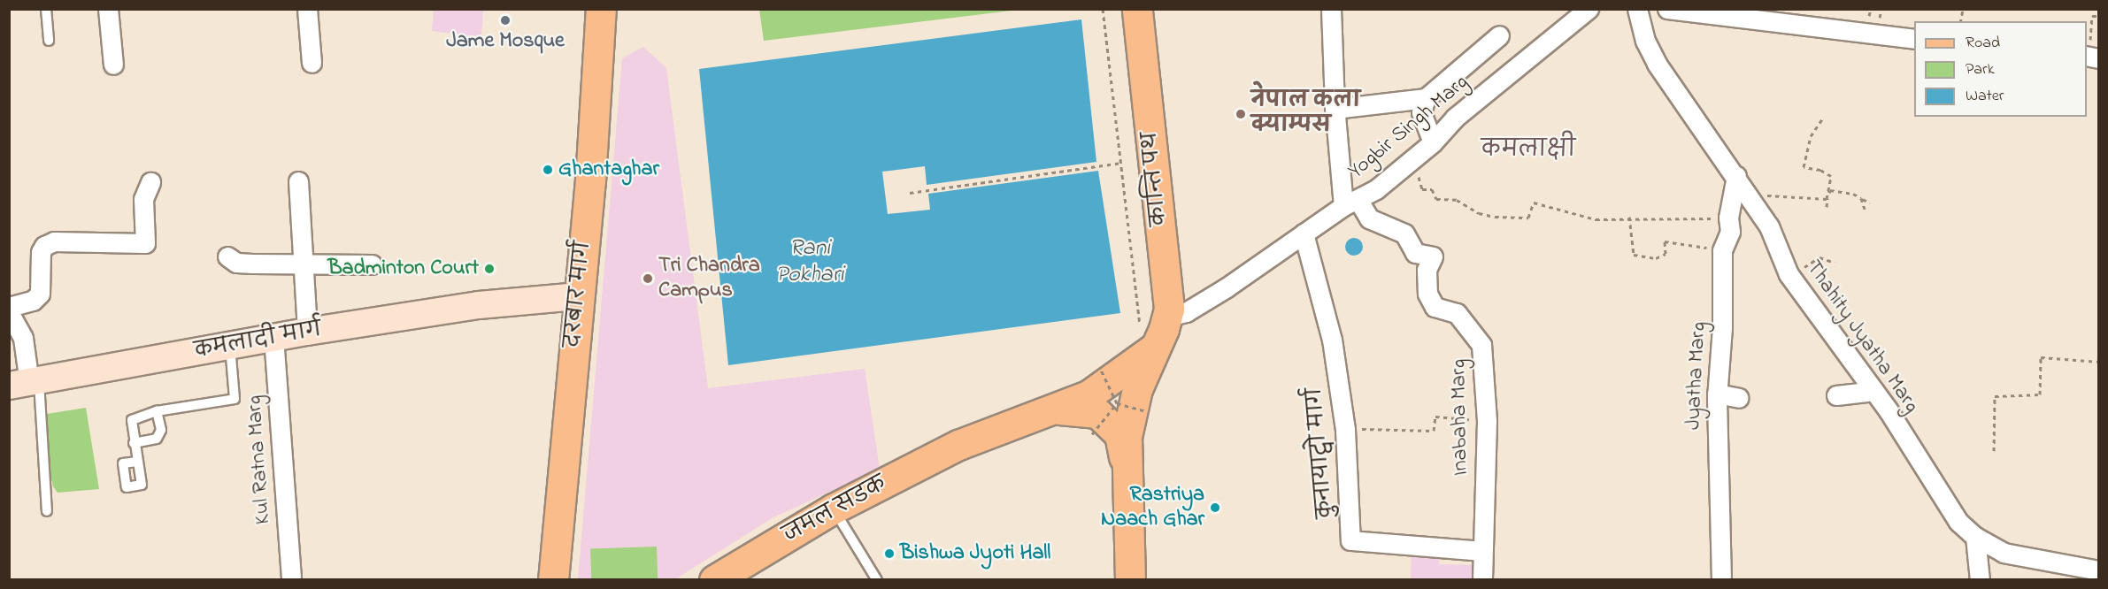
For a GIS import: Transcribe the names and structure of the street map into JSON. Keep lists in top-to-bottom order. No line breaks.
{"streets":{"main road":["कान्ति पथ","दरबार मार्ग","कमलादी मार्ग","जमल सडक"],"street":["Yogbir Singh Marg","Thahity Jyatha Marg","Jyatha Marg","Inabaha Marg","कुनायाट्वो मार्ग","Kul Ratna Marg"]},"crossings":[["Yogbir Singh Marg","कान्ति पथ"],["Yogbir Singh Marg","Inabaha Marg"],["Yogbir Singh Marg","कुनायाट्वो मार्ग"],["दरबार मार्ग","कमलादी मार्ग"],["Thahity Jyatha Marg","Jyatha Marg"],["कमलादी मार्ग","Kul Ratna Marg"],["Inabaha Marg","कुनायाट्वो मार्ग"]],"districts":["कमलाक्षी"],"water":["Rani Pokhari"],"places":["Jame Mosque","नेपाल कला क्याम्पस","Ghantaghar","Badminton Court","Tri Chandra Campus","Rastriya Naach Ghar","Bishwa Jyoti Hall"],"legend":["Road","Park","Water"]}
